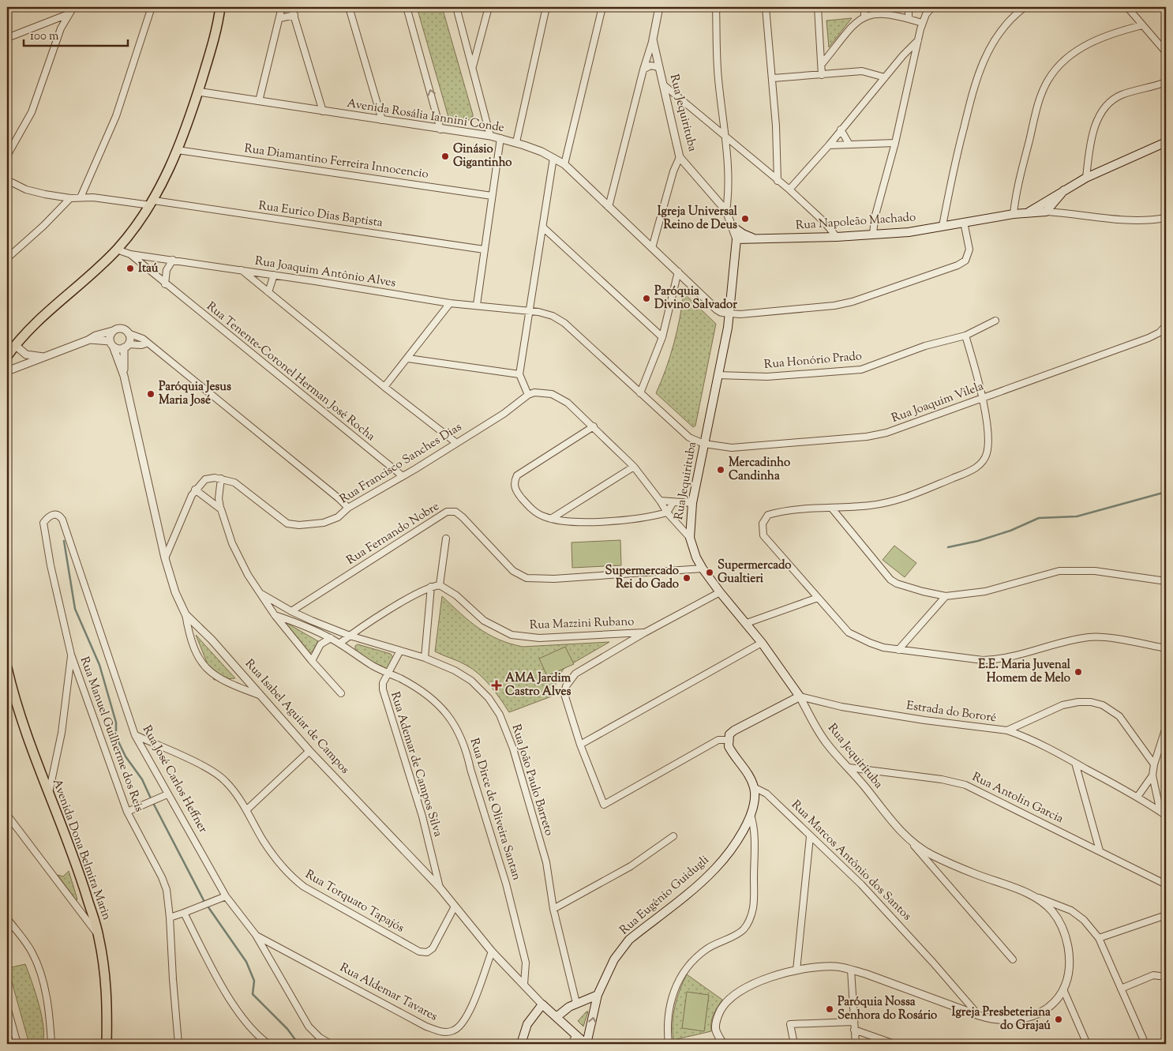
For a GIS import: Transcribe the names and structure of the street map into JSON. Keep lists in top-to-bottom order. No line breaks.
{"streets":{"main road":["Rua Jequirituba","Rua Napoleão Machado","Rua Isabel Aguiar de Campos","Avenida Dona Belmira Marin","Rua Eugênio Guidugli"],"street":["Avenida Rosália Iannini Conde","Rua Diamantino Ferreira Innocencio","Rua Eurico Dias Baptista","Rua Joaquim Antônio Alves","Rua Honório Prado","Rua Tenente-Coronel Herman José Rocha","Rua Joaquim Vilela","Rua Francisco Sanches Dias","Rua Fernando Nobre","Rua Mazzini Rubano","Estrada do Bororé","Rua Manuel Guilherme dos Reis","Rua Ademar de Campos Silva","Rua José Carlos Heffner","Rua João Paulo Barreto","Rua Antolin Garcia","Rua Dirce de Oliveira Santan","Rua Marcos Antônio dos Santos","Rua Torquato Tapajós","Rua Aldemar Tavares"]},"crossings":[["Rua Jequirituba","Avenida Rosália Iannini Conde"],["Rua Jequirituba","Rua Napoleão Machado"],["Rua Jequirituba","Rua Joaquim Antônio Alves"],["Rua Jequirituba","Rua Honório Prado"],["Rua Jequirituba","Rua Joaquim Vilela"],["Rua Jequirituba","Rua Fernando Nobre"],["Rua Jequirituba","Estrada do Bororé"],["Rua Jequirituba","Rua Antolin Garcia"],["Rua Joaquim Antônio Alves","Rua Tenente-Coronel Herman José Rocha"],["Rua Joaquim Antônio Alves","Rua Joaquim Vilela"],["Rua Tenente-Coronel Herman José Rocha","Rua Francisco Sanches Dias"],["Rua Fernando Nobre","Rua João Paulo Barreto"],["Rua Isabel Aguiar de Campos","Rua Ademar de Campos Silva"],["Rua Isabel Aguiar de Campos","Rua Dirce de Oliveira Santan"],["Rua Isabel Aguiar de Campos","Rua Eugênio Guidugli"],["Rua Isabel Aguiar de Campos","Rua Torquato Tapajós"],["Rua Isabel Aguiar de Campos","Rua Aldemar Tavares"],["Rua Manuel Guilherme dos Reis","Rua José Carlos Heffner"],["Rua Ademar de Campos Silva","Rua João Paulo Barreto"],["Rua Ademar de Campos Silva","Rua Dirce de Oliveira Santan"],["Rua José Carlos Heffner","Rua Torquato Tapajós"],["Rua José Carlos Heffner","Rua Aldemar Tavares"]],"places":{"other":["Ginásio Gigantinho","Igreja Universal Reino de Deus","Itaú","Paróquia Divino Salvador","Paróquia Jesus Maria José","Mercadinho Candinha","Supermercado Gualtieri","Supermercado Rei do Gado","E.E. Maria Juvenal Homem de Melo","Paróquia Nossa Senhora do Rosário","Igreja Presbeteriana do Grajaú"],"health":["AMA Jardim Castro Alves"]},"scale_bar":"100 m"}
